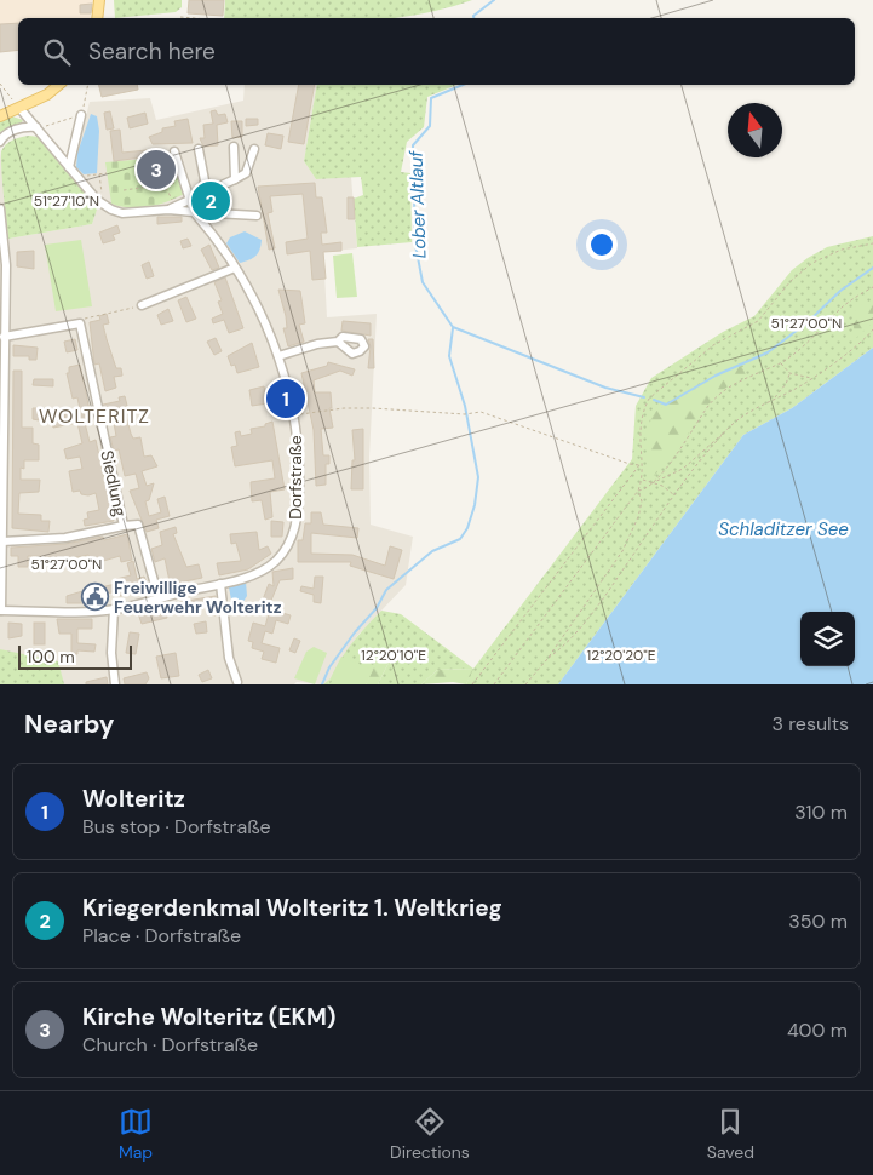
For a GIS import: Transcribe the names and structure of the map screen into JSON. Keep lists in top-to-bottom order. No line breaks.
{"streets":{"street":["Dorfstraße","Siedlung"]},"crossings":[["Dorfstraße","Siedlung"]],"districts":["WOLTERITZ"],"water":["Lober Altlauf","Schladitzer See"],"places":{"public building":["Freiwillige Feuerwehr Wolteritz"]},"scale_bar":"100 m","north":"top","page":{"search":"Search here","pins":["3","2","1"],"scale":"100 m","heading":["Nearby","3 results"],"list":[{"mark":"1","name":"Wolteritz","note":"Bus stop · Dorfstraße","value":"310 m"},{"mark":"2","name":"Kriegerdenkmal Wolteritz 1. Weltkrieg","note":"Place · Dorfstraße","value":"350 m"},{"mark":"3","name":"Kirche Wolteritz (EKM)","note":"Church · Dorfstraße","value":"400 m"}],"nav":["Map","Directions","Saved"]},"coordinates":["51°27'10\"N","51°27'00\"N","12°20'10\"E","12°20'20\"E"]}
